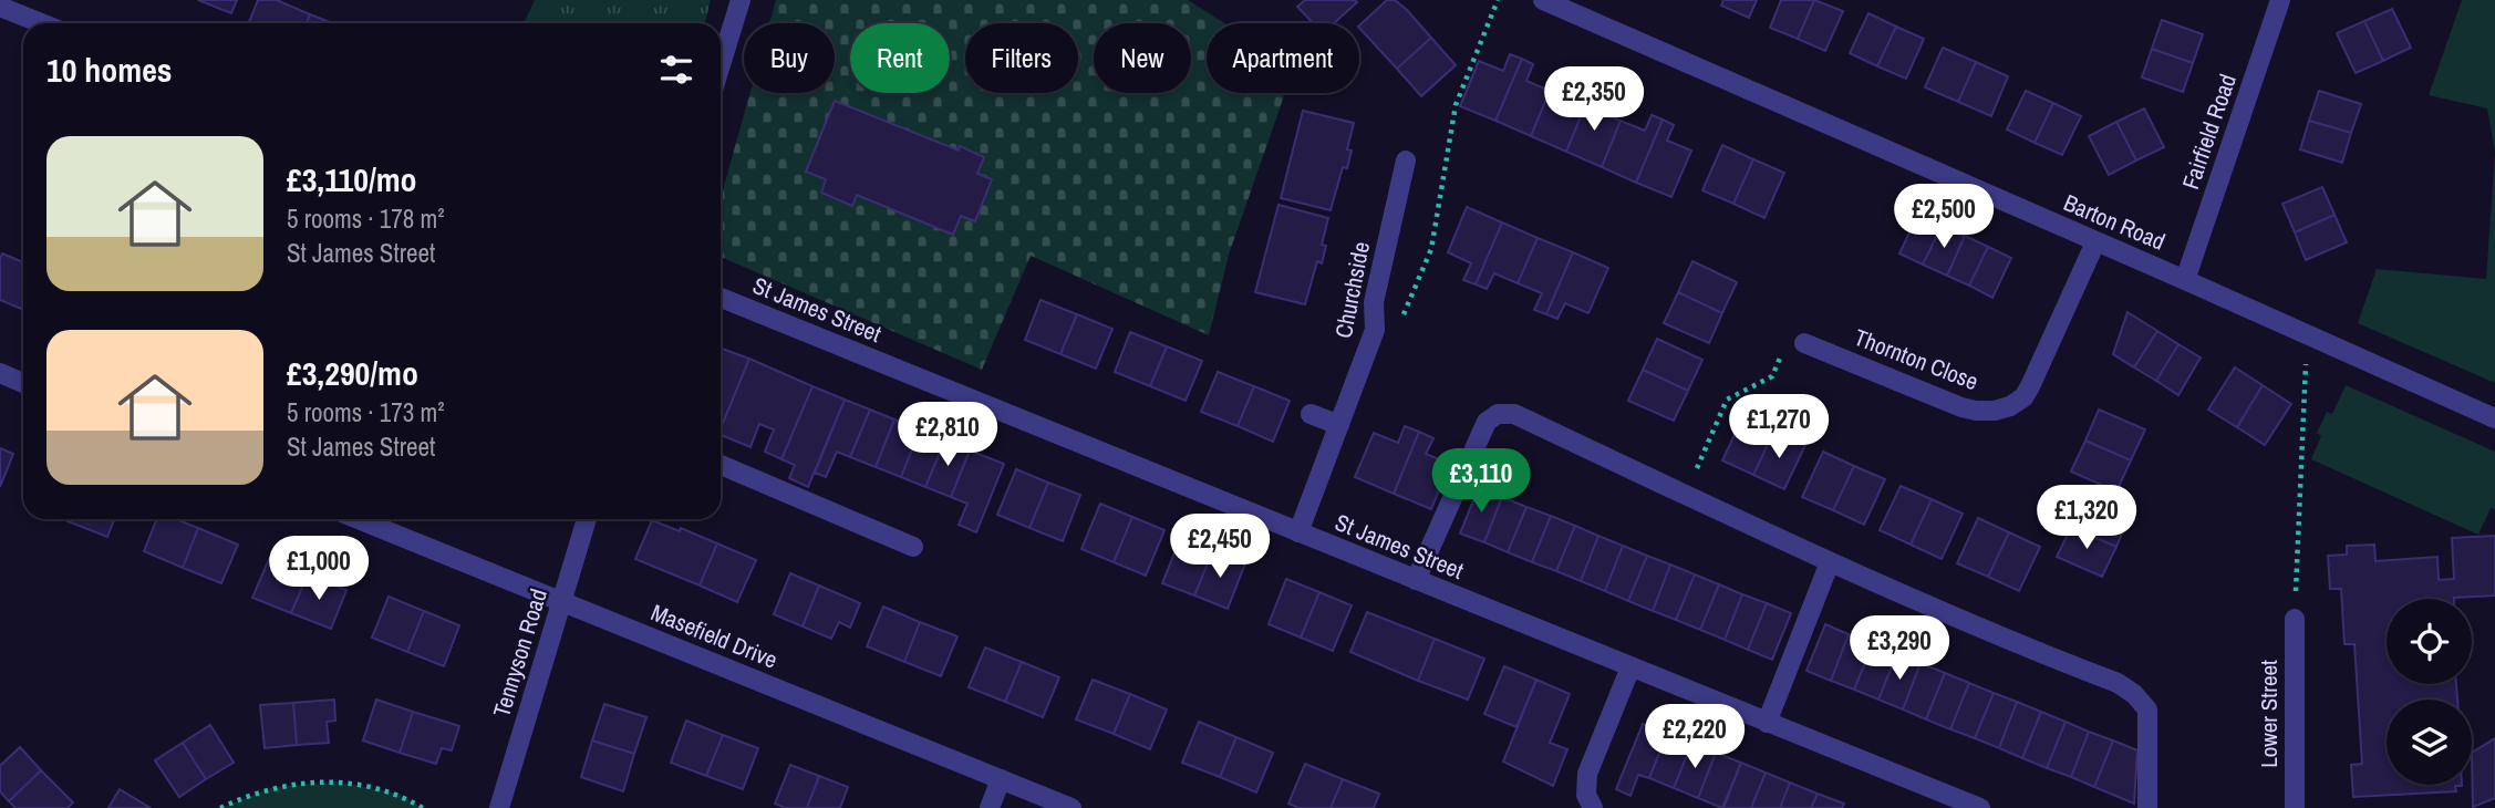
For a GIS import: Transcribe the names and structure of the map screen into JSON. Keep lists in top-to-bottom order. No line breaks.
{"streets":{"street":["Fairfield Road","Barton Road","Churchside","St James Street","Thornton Close","Masefield Drive","Tennyson Road","Lower Street"]},"crossings":[["Fairfield Road","Barton Road"],["Barton Road","Thornton Close"],["Churchside","St James Street"],["Masefield Drive","Tennyson Road"]],"page":{"chip":["Buy","Rent","Filters","New","Apartment"],"heading":"10 homes","price":["£2,350","£2,500","£1,270","£2,810","£3,110","£1,320","£2,450","£1,000","£3,290","£2,220"],"list":[{"name":"£3,110/mo","note":"5 rooms · 178 m² · St James Street"},{"name":"£3,290/mo","note":"5 rooms · 173 m² · St James Street"}]}}
